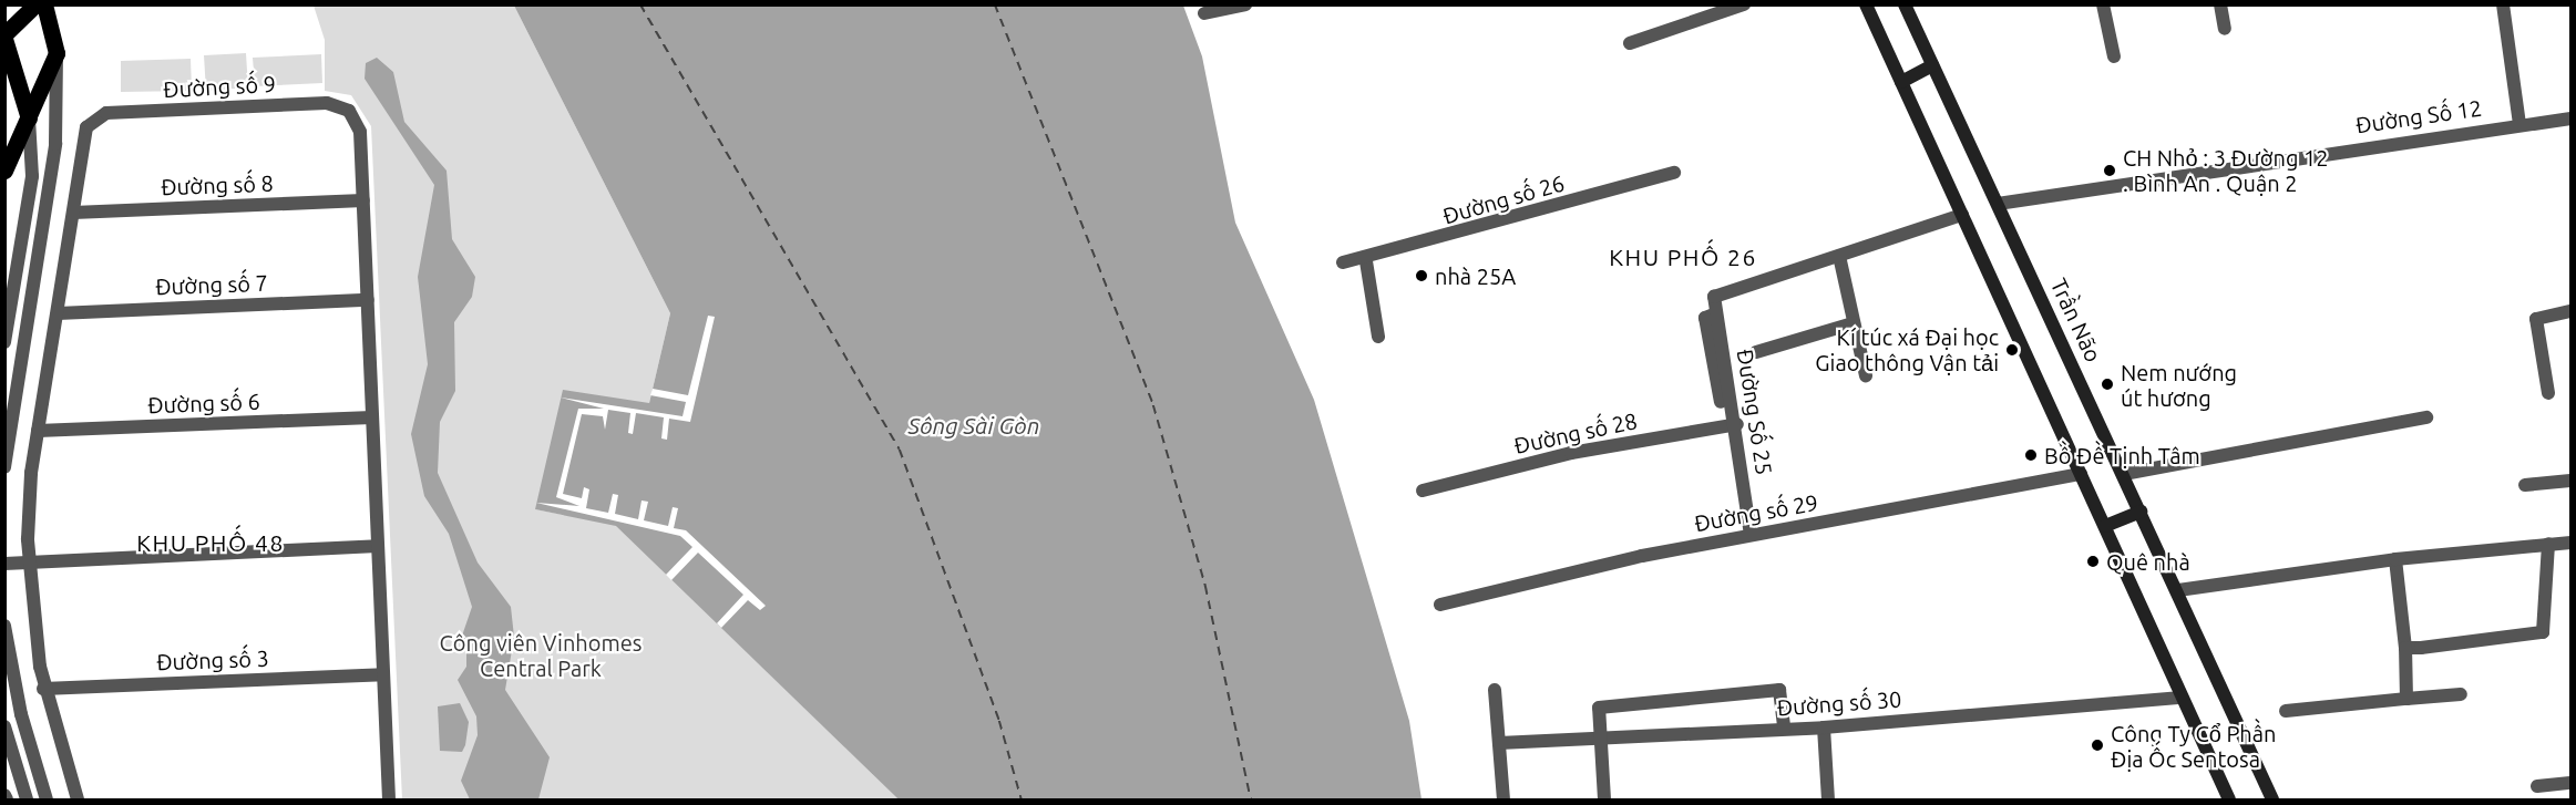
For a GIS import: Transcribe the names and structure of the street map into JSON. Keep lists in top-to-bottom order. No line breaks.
{"streets":{"main road":["Trần Não"],"street":["Đường số 9","Đường Số 12","Đường số 8","Đường số 26","Đường số 7","Đường số 6","Đường Số 25","Đường số 28","Đường số 29","Đường số 3","Đường số 30"]},"crossings":[["Đường số 9","Đường số 8"],["Đường Số 12","Trần Não"],["Đường Số 25","Đường số 28"],["Đường Số 25","Đường số 29"]],"districts":["KHU PHỐ 26","KHU PHỐ 48"],"water":["Sông Sài Gòn"],"parks":["Công viên Vinhomes Central Park"],"places":["CH Nhỏ : 3 Đường 12 . Bình An . Quận 2","nhà 25A","Kí túc xá Đại học Giao thông Vận tải","Nem nướng út hương","Bồ Đề Tịnh Tâm","Quê nhà","Công Ty Cổ Phần Địa Ốc Sentosa"]}
